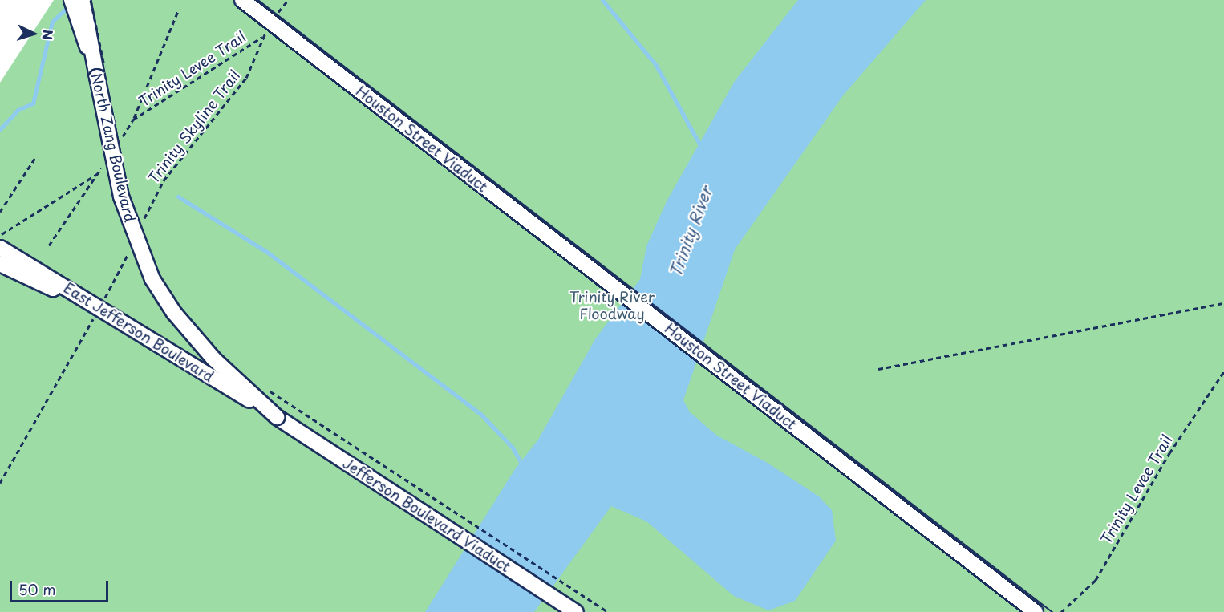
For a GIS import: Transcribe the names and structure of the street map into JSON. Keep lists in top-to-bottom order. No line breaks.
{"streets":{"main road":["Houston Street Viaduct","North Zang Boulevard","East Jefferson Boulevard","Jefferson Boulevard Viaduct"],"path":["Trinity Levee Trail","Trinity Skyline Trail"]},"crossings":[["Trinity Levee Trail","Trinity Skyline Trail"],["North Zang Boulevard","East Jefferson Boulevard"],["North Zang Boulevard","Jefferson Boulevard Viaduct"],["East Jefferson Boulevard","Jefferson Boulevard Viaduct"]],"water":["Trinity River"],"parks":["Trinity River Floodway"],"scale_bar":"50 m","north":"right"}
